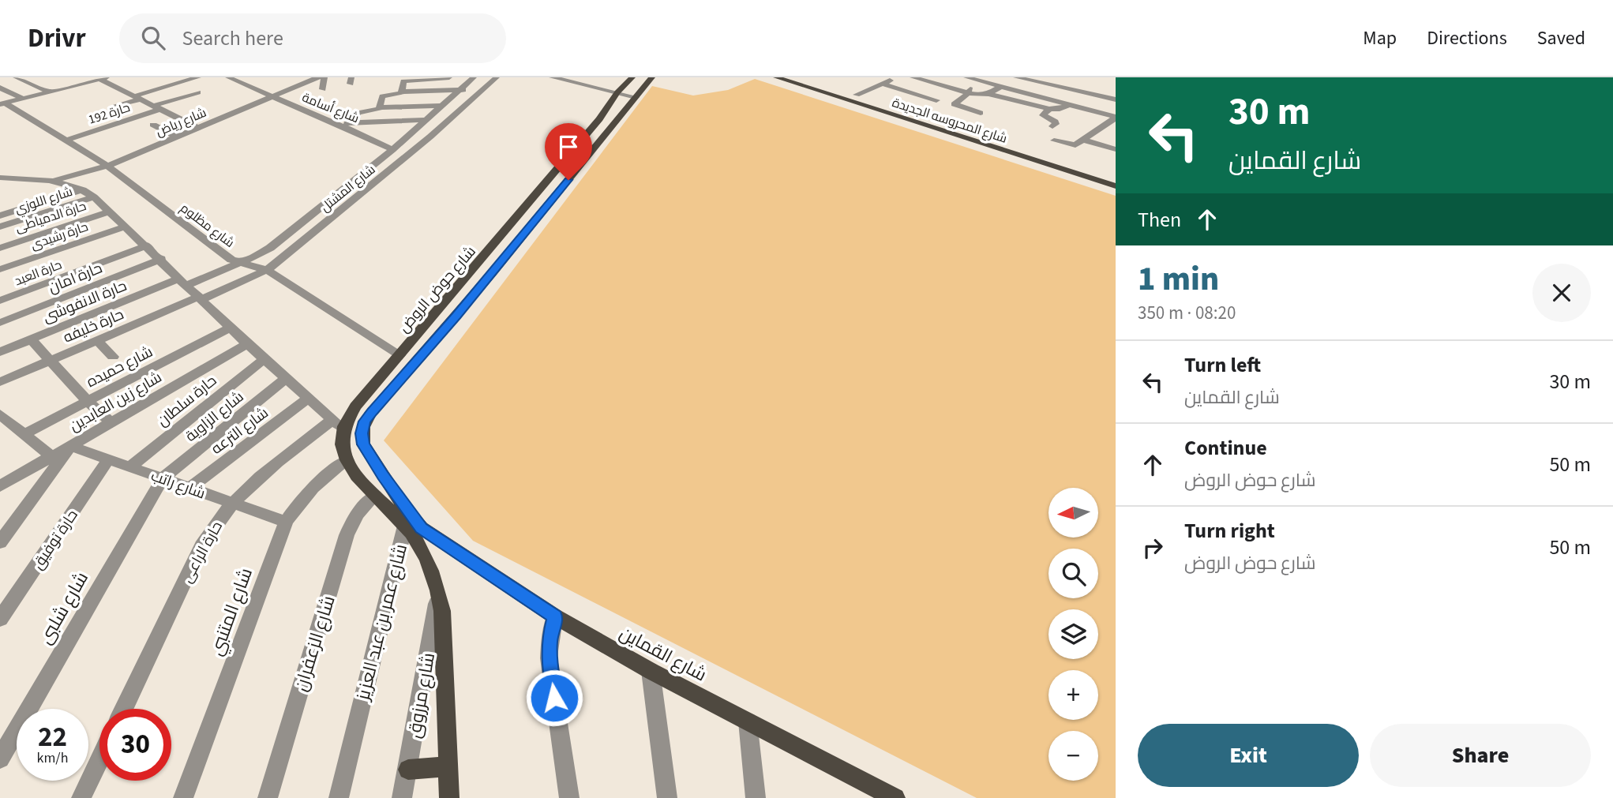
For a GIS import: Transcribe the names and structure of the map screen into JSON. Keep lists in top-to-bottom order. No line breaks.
{"streets":{"main road":["شارع المحروسه الجديدة","شارع حوض الروض","شارع عمر بن عبد العزيز","شارع القماين"],"street":["شارع أسامة","حارة 192","شارع رياض","شارع المشتل","شارع اللوزي","حارة الدمياطى","شارع مظلوم","حارة رشيدى","حارة العبد","حارة امان","حارة الانفوشى","حارة خليفه","شارع حميده","حارة سلطان","شارع زين العابدين","شارع الزاوية","شارع الترعه","شارع راتب","حارة توفيق","حارة الراعى","شارع شلبى","شارع المتنبي","شارع الزعفران","شارع مرزوق"]},"crossings":[["شارع أسامة","شارع رياض"],["شارع أسامة","شارع المشتل"],["حارة 192","شارع مظلوم"],["شارع رياض","شارع مظلوم"],["شارع المشتل","شارع مظلوم"],["شارع المشتل","حارة الانفوشى"],["شارع المشتل","حارة خليفه"],["شارع مظلوم","شارع حوض الروض"],["شارع حوض الروض","حارة الراعى"],["شارع حوض الروض","شارع عمر بن عبد العزيز"],["شارع حوض الروض","شارع القماين"],["حارة سلطان","شارع راتب"],["شارع زين العابدين","شارع راتب"],["شارع الزاوية","شارع راتب"],["شارع الزاوية","شارع شلبى"],["شارع الترعه","شارع راتب"],["شارع راتب","حارة توفيق"],["شارع راتب","حارة الراعى"],["شارع راتب","شارع شلبى"],["شارع راتب","شارع المتنبي"],["شارع عمر بن عبد العزيز","شارع القماين"],["شارع عمر بن عبد العزيز","شارع مرزوق"]],"north":"left","page":{"header":"Drivr","search":"Search here","nav":["Map","Directions","Saved"],"turn":["30 m","شارع القماين"],"then":"Then","heading":["1 min","350 m · 08:20"],"list":[{"name":"Turn left","note":"شارع القماين","value":"30 m"},{"name":"Continue","note":"شارع حوض الروض","value":"50 m"},{"name":"Turn right","note":"شارع حوض الروض","value":"50 m"}],"map_buttons":["+","−"],"speed":"22 km/h","limit":"30","buttons":["Exit","Share"]}}
